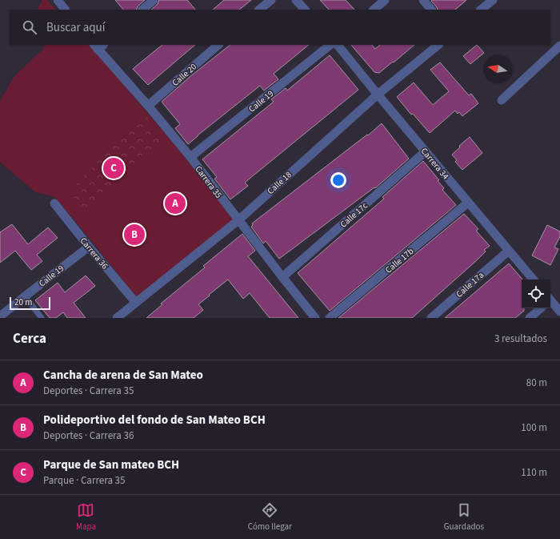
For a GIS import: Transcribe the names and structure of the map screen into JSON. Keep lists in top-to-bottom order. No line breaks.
{"streets":{"street":["Calle 20","Calle 19","Carrera 34","Carrera 35","Calle 18","Calle 17c","Carrera 36","Calle 17b","Calle 17a"]},"crossings":[["Calle 20","Carrera 35"],["Calle 19","Carrera 35"],["Calle 19","Carrera 36"],["Carrera 34","Calle 18"],["Carrera 34","Calle 17c"],["Carrera 34","Calle 17b"],["Carrera 34","Calle 17a"],["Carrera 35","Calle 18"],["Carrera 35","Calle 17c"],["Calle 18","Carrera 36"]],"scale_bar":"20 m","north":"left","page":{"search":"Buscar aquí","pins":["C","A","B"],"scale":"20 m","heading":["Cerca","3 resultados"],"list":[{"mark":"A","name":"Cancha de arena de San Mateo","note":"Deportes · Carrera 35","value":"80 m"},{"mark":"B","name":"Polideportivo del fondo de San Mateo BCH","note":"Deportes · Carrera 36","value":"100 m"},{"mark":"C","name":"Parque de San mateo BCH","note":"Parque · Carrera 35","value":"110 m"}],"nav":["Mapa","Cómo llegar","Guardados"]}}
